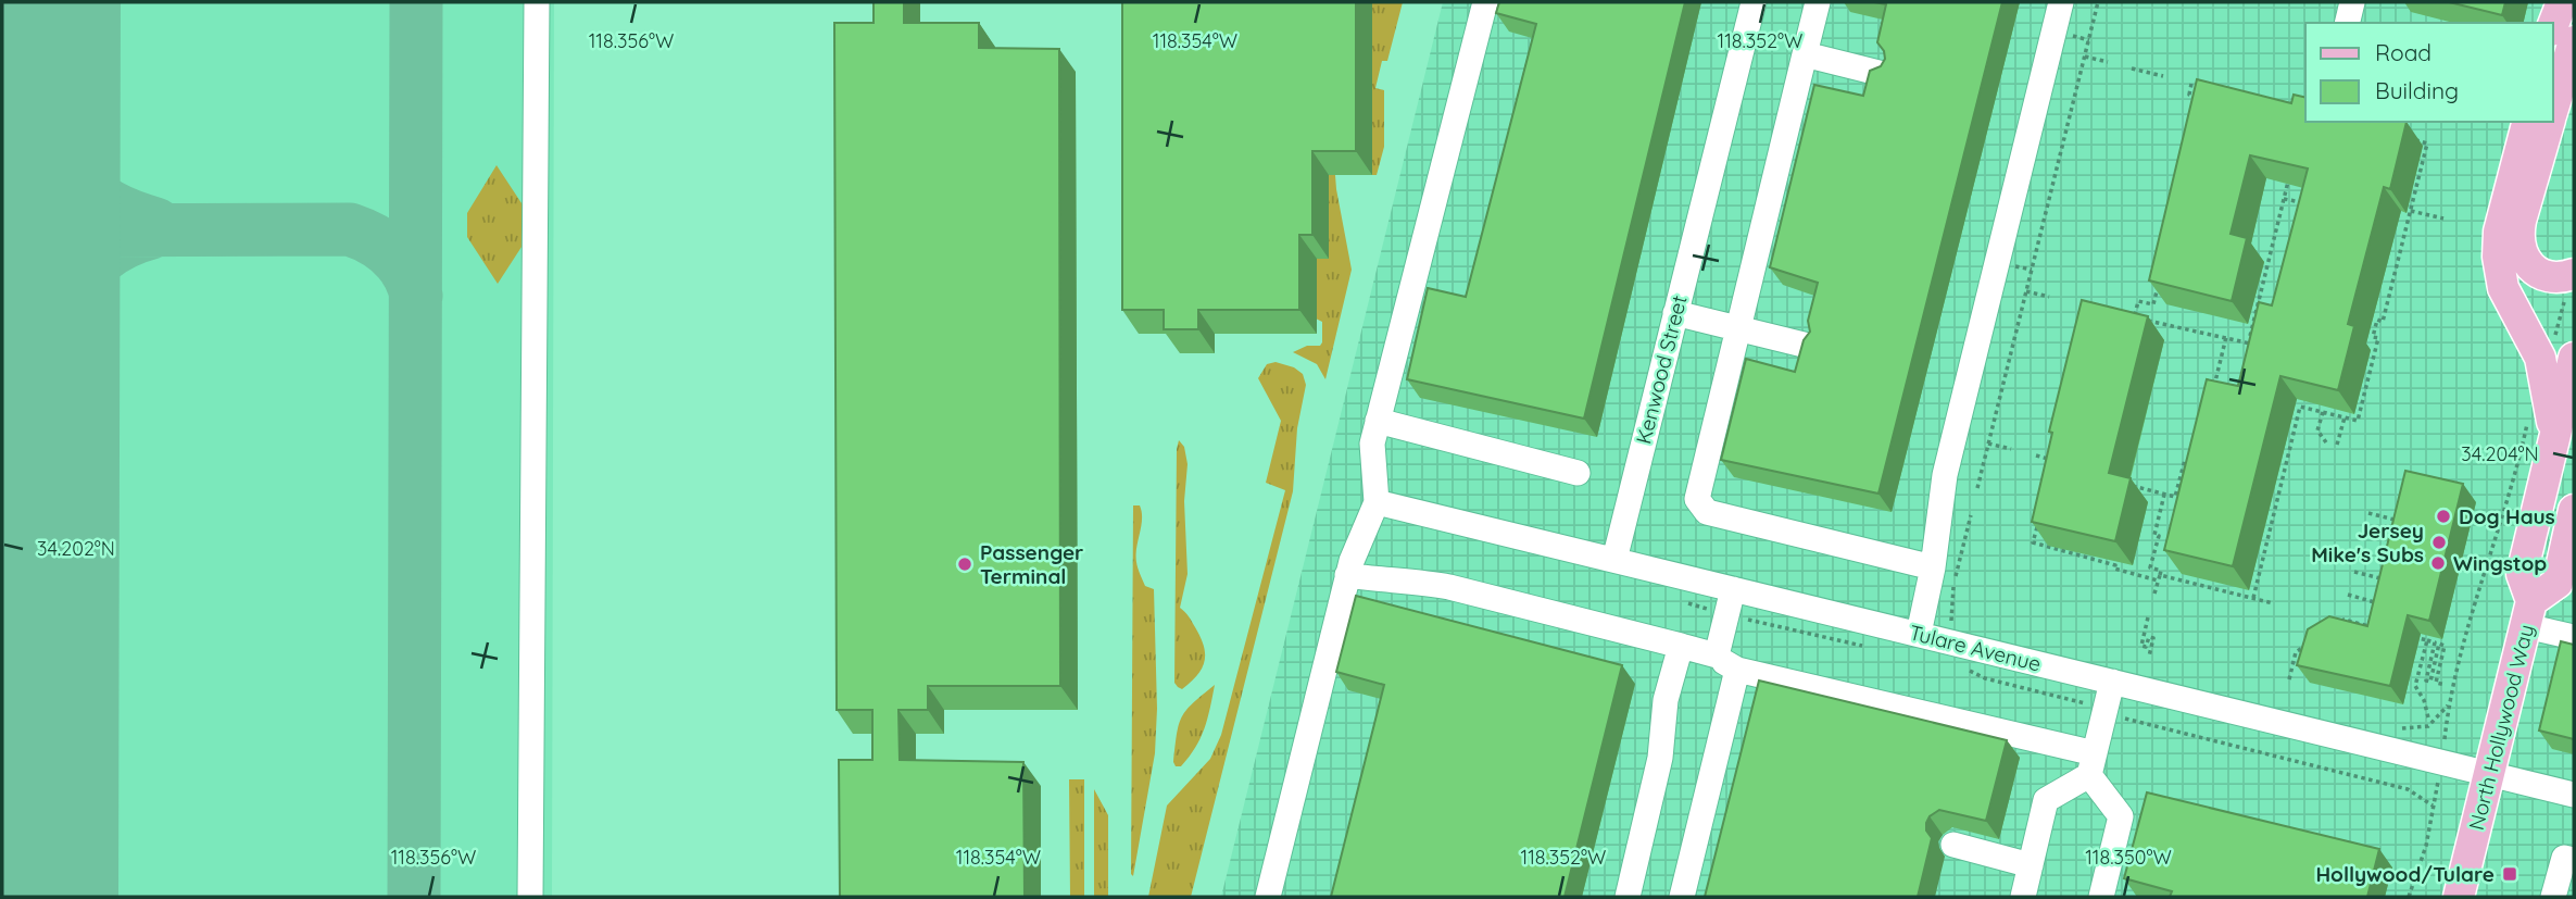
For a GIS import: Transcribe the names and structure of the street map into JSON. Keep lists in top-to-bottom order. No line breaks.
{"streets":{"main road":["North Hollywood Way"],"street":["Kenwood Street","Tulare Avenue"]},"crossings":[["Kenwood Street","Tulare Avenue"],["Tulare Avenue","North Hollywood Way"]],"places":{"other":["Dog Haus","Jersey Mike's Subs","Wingstop","Passenger Terminal"],"transit":["Hollywood/Tulare"]},"legend":["Road","Building"],"coordinates":["118.356°W","118.354°W","118.352°W","34.204°N","34.202°N","118.350°W"]}
